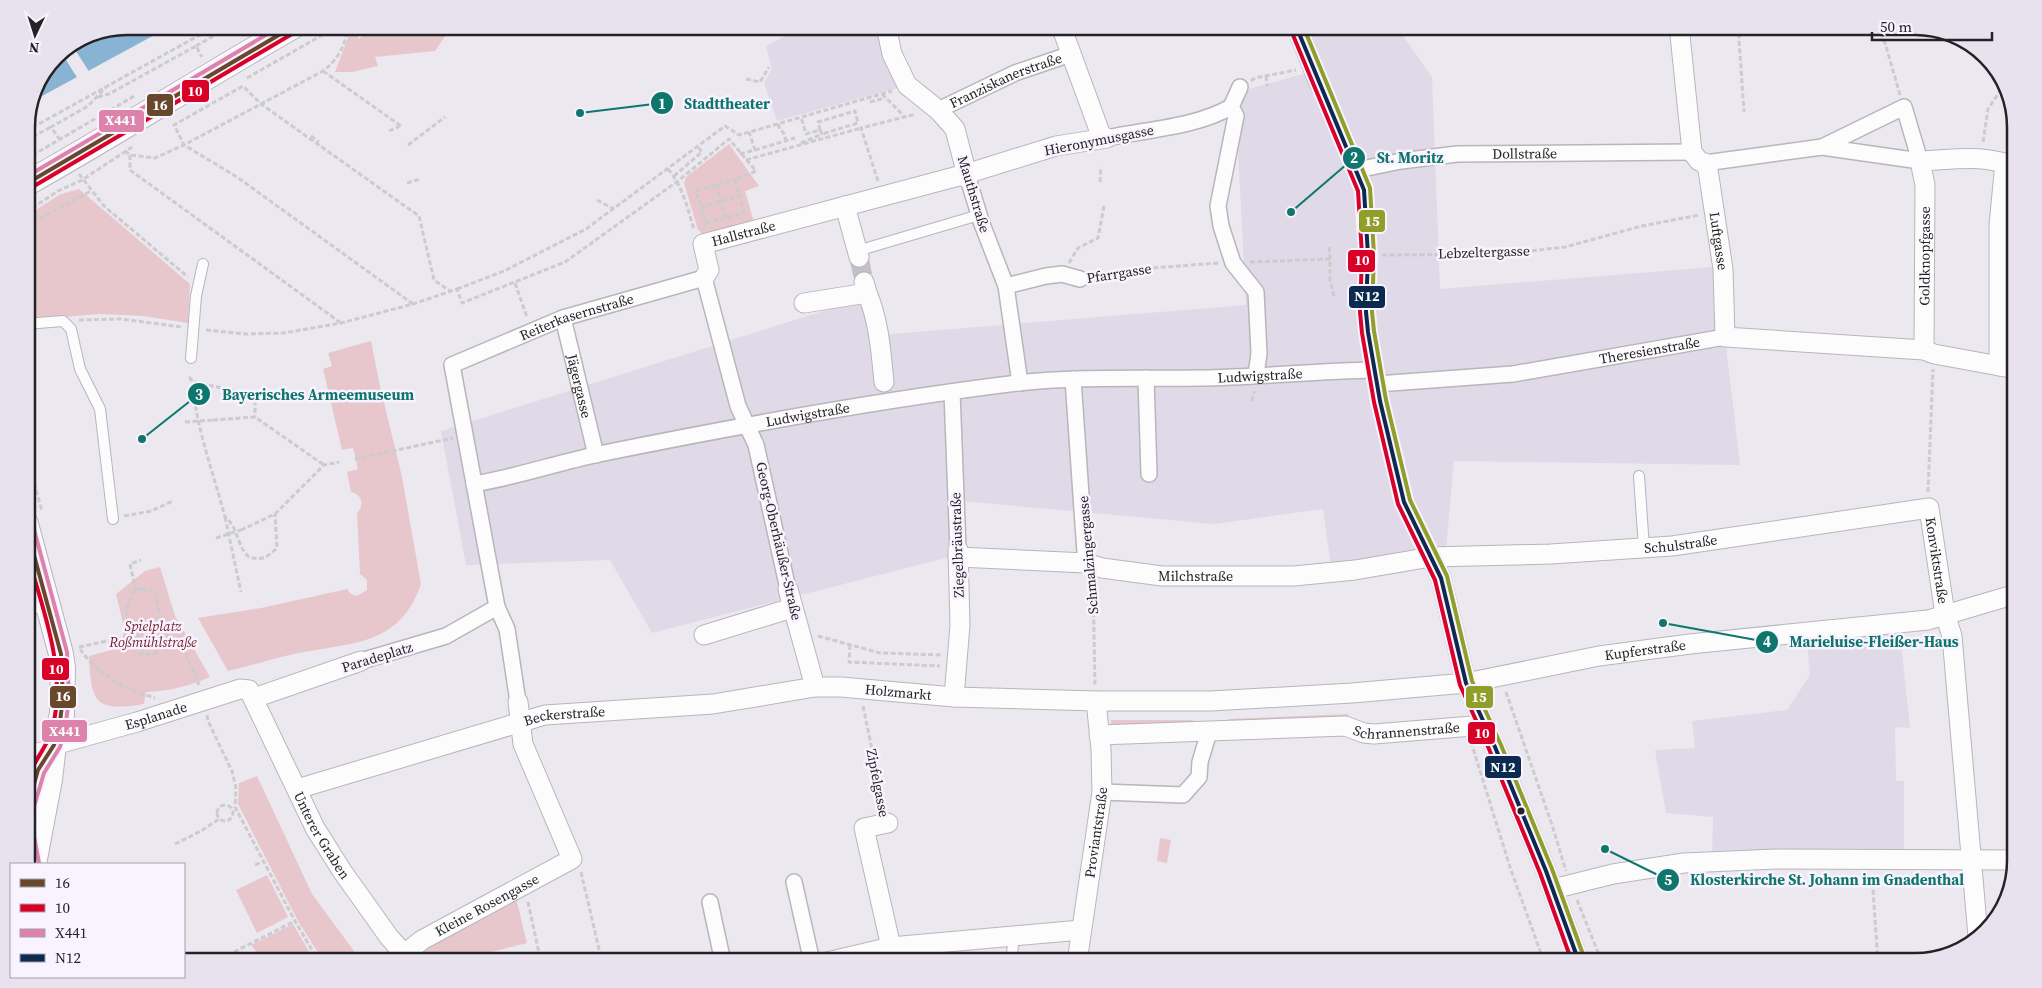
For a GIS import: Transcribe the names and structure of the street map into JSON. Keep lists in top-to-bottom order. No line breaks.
{"streets":{"street":["Franziskanerstraße","Hieronymusgasse","Dollstraße","Mauthstraße","Hallstraße","Luftgasse","Goldknopfgasse","Pfarrgasse","Reiterkasernstraße","Theresienstraße","Ludwigstraße","Jägergasse","Georg-Oberhäußer-Straße","Schulstraße","Ziegelbräustraße","Schmalzingergasse","Konviktstraße","Milchstraße","Kupferstraße","Paradeplatz","Holzmarkt","Esplanade","Beckerstraße","Schrannenstraße","Zipfelgasse","Proviantstraße","Unterer Graben","Kleine Rosengasse"],"path":["Lebzeltergasse"]},"crossings":[["Franziskanerstraße","Mauthstraße"],["Hieronymusgasse","Mauthstraße"],["Hieronymusgasse","Hallstraße"],["Dollstraße","Luftgasse"],["Mauthstraße","Hallstraße"],["Mauthstraße","Pfarrgasse"],["Mauthstraße","Ludwigstraße"],["Hallstraße","Reiterkasernstraße"],["Hallstraße","Ludwigstraße"],["Hallstraße","Georg-Oberhäußer-Straße"],["Luftgasse","Lebzeltergasse"],["Luftgasse","Theresienstraße"],["Goldknopfgasse","Theresienstraße"],["Reiterkasernstraße","Jägergasse"],["Theresienstraße","Ludwigstraße"],["Ludwigstraße","Jägergasse"],["Ludwigstraße","Georg-Oberhäußer-Straße"],["Ludwigstraße","Ziegelbräustraße"],["Ludwigstraße","Schmalzingergasse"],["Georg-Oberhäußer-Straße","Beckerstraße"],["Schulstraße","Konviktstraße"],["Schulstraße","Milchstraße"],["Ziegelbräustraße","Milchstraße"],["Ziegelbräustraße","Holzmarkt"],["Schmalzingergasse","Milchstraße"],["Schmalzingergasse","Proviantstraße"],["Konviktstraße","Kupferstraße"],["Paradeplatz","Esplanade"],["Paradeplatz","Unterer Graben"],["Holzmarkt","Beckerstraße"],["Holzmarkt","Zipfelgasse"],["Esplanade","Unterer Graben"],["Beckerstraße","Unterer Graben"],["Schrannenstraße","Proviantstraße"]],"parks":["Spielplatz Roßmühlstraße"],"places":["Stadttheater","St. Moritz","Bayerisches Armeemuseum","Marieluise-Fleißer-Haus","Klosterkirche St. Johann im Gnadenthal"],"lines":["transit line 16","transit line 10","transit line X441","transit line N12","transit line 15"],"legend":["16","10","X441","N12"],"scale_bar":"50 m","north":"bottom"}
